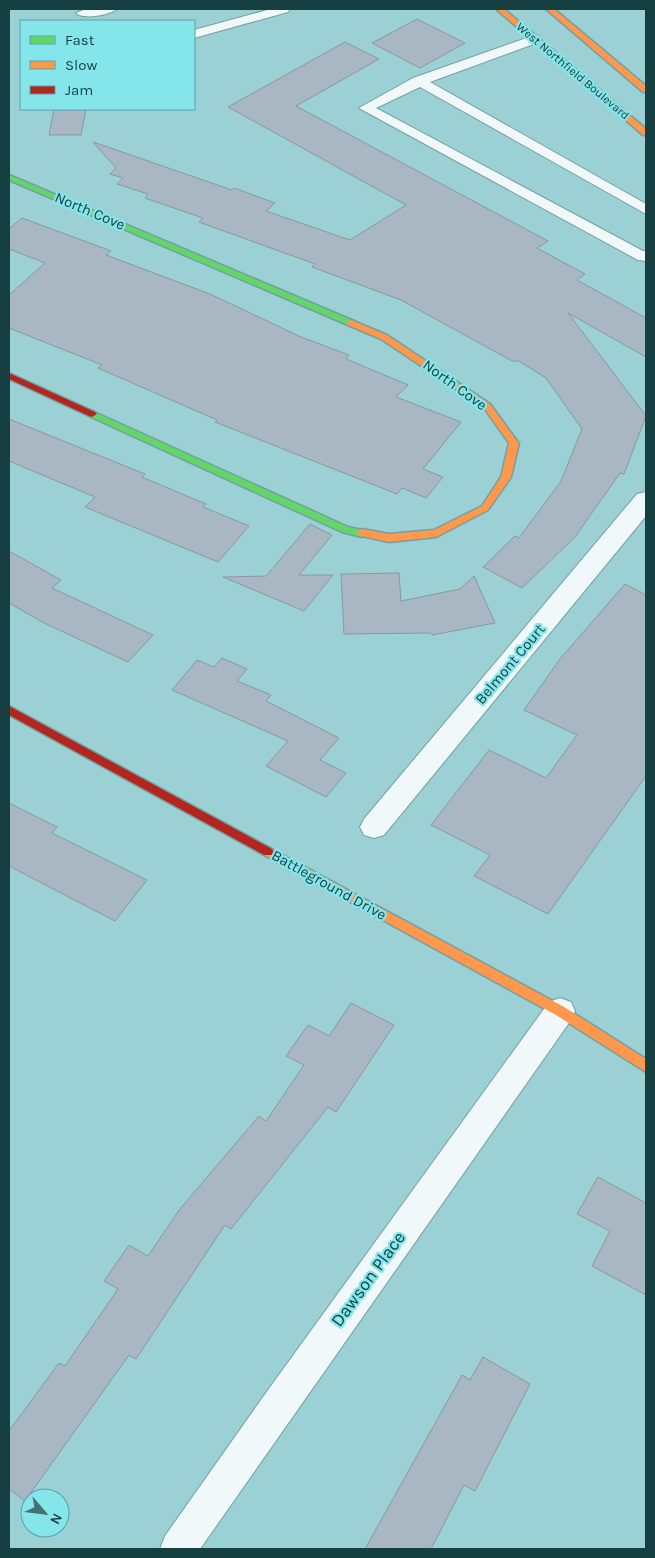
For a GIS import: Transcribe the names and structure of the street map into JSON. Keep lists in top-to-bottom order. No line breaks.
{"streets":{"street":["West Northfield Boulevard","North Cove","Belmont Court","Battleground Drive","Dawson Place"]},"crossings":[["Battleground Drive","Dawson Place"]],"legend":["Fast","Slow","Jam"],"north":"bottom right"}
